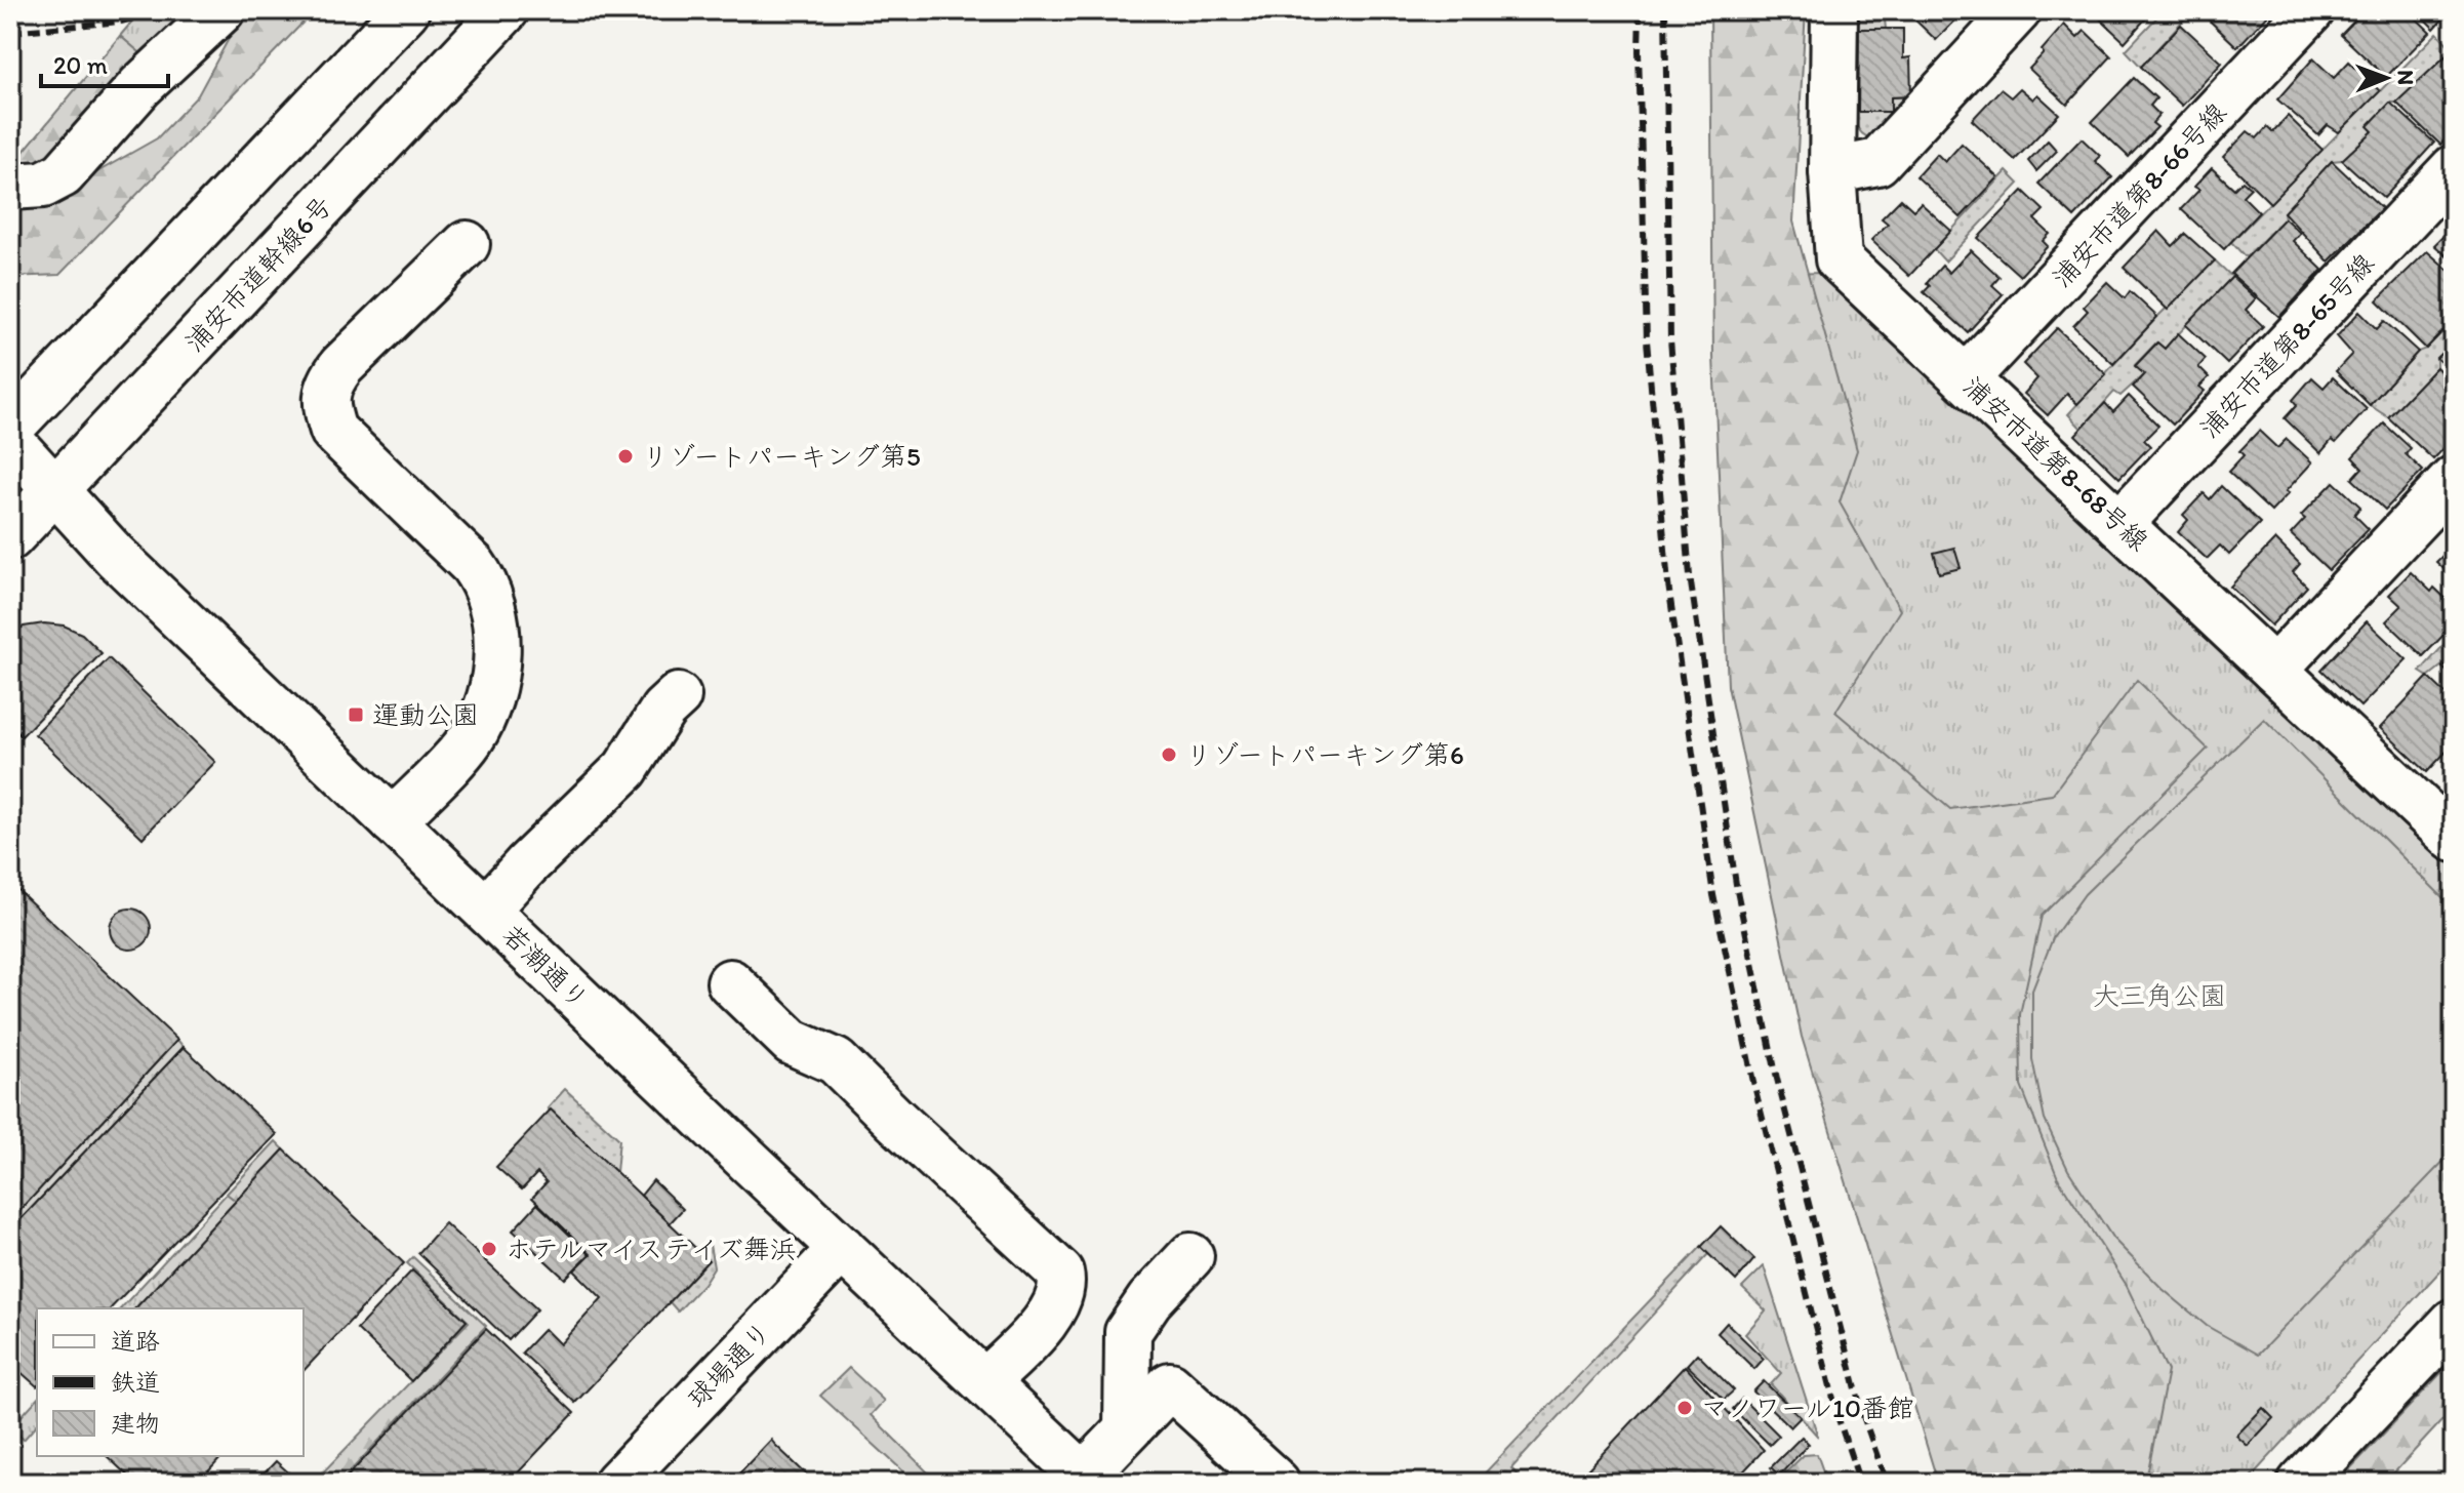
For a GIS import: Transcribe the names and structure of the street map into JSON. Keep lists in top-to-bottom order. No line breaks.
{"streets":{"street":["浦安市道第8-66号線","浦安市道幹線6号","浦安市道第8-65号線","浦安市道第8-68号線","若潮通り","球場通り"]},"crossings":[["浦安市道第8-66号線","浦安市道第8-68号線"],["浦安市道幹線6号","若潮通り"],["浦安市道第8-65号線","浦安市道第8-68号線"],["若潮通り","球場通り"]],"parks":["大三角公園"],"places":{"other":["リゾートパーキング第5","リゾートパーキング第6","ホテルマイステイズ舞浜","マノワール10番館"],"transit":["運動公園"]},"legend":["道路","鉄道","建物"],"scale_bar":"20 m","north":"right"}
